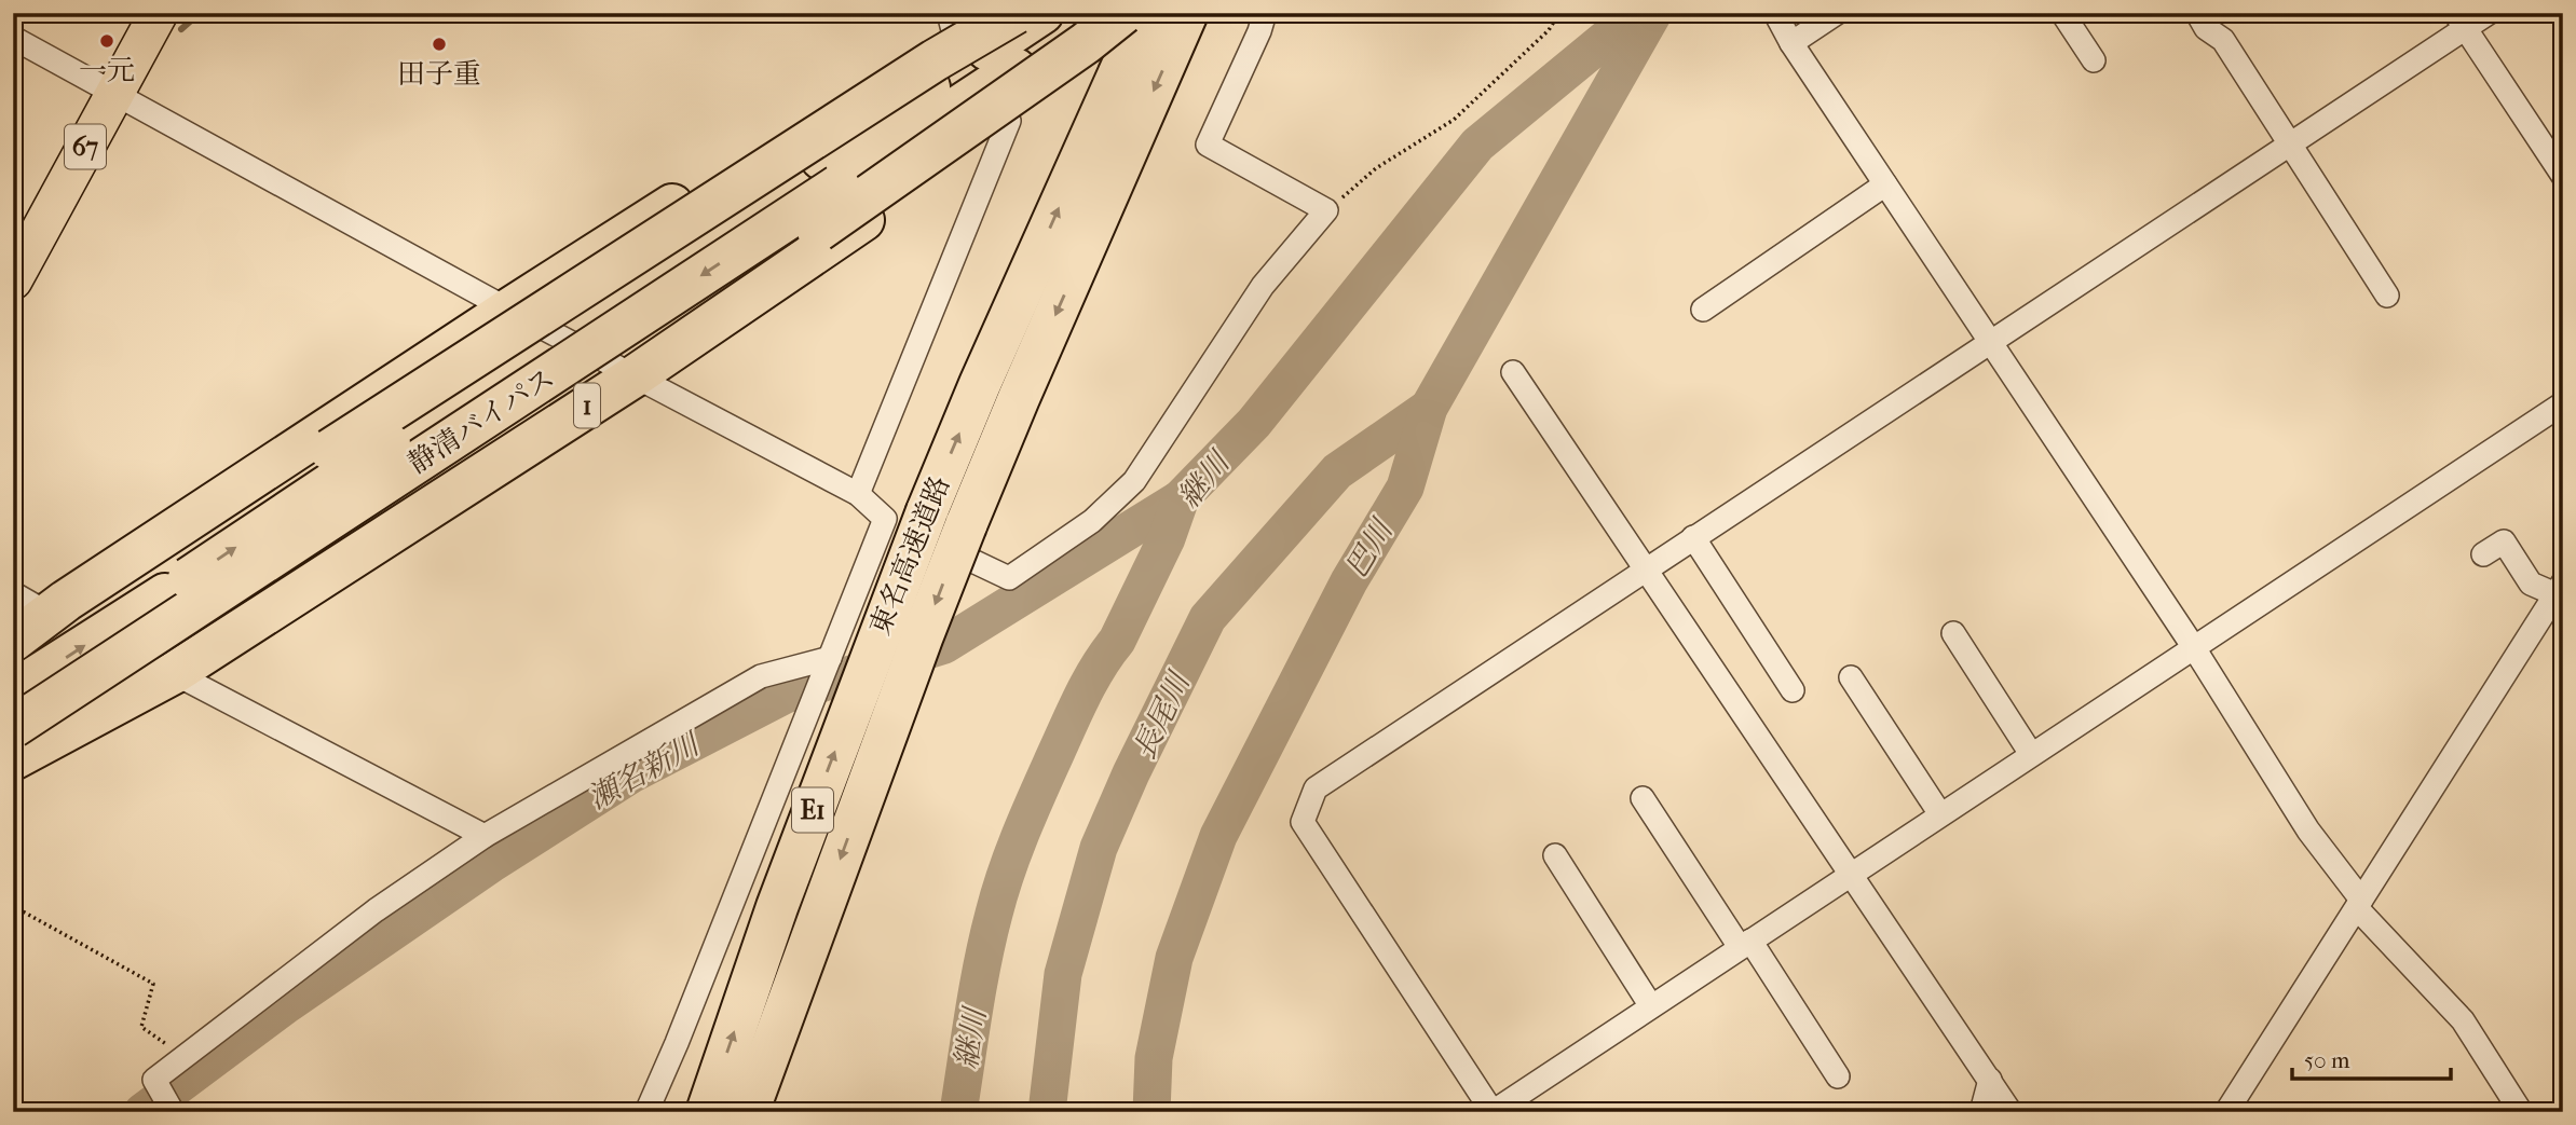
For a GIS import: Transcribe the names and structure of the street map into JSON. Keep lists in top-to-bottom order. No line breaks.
{"streets":{"highway":["1","静清バイパス","東名高速道路","E1"],"main road":["67"]},"crossings":[["1","静清バイパス"],["1","東名高速道路"],["静清バイパス","東名高速道路"]],"water":["継川","巴川","長尾川","瀬名新川"],"places":["一元","田子重"],"scale_bar":"50 m"}
